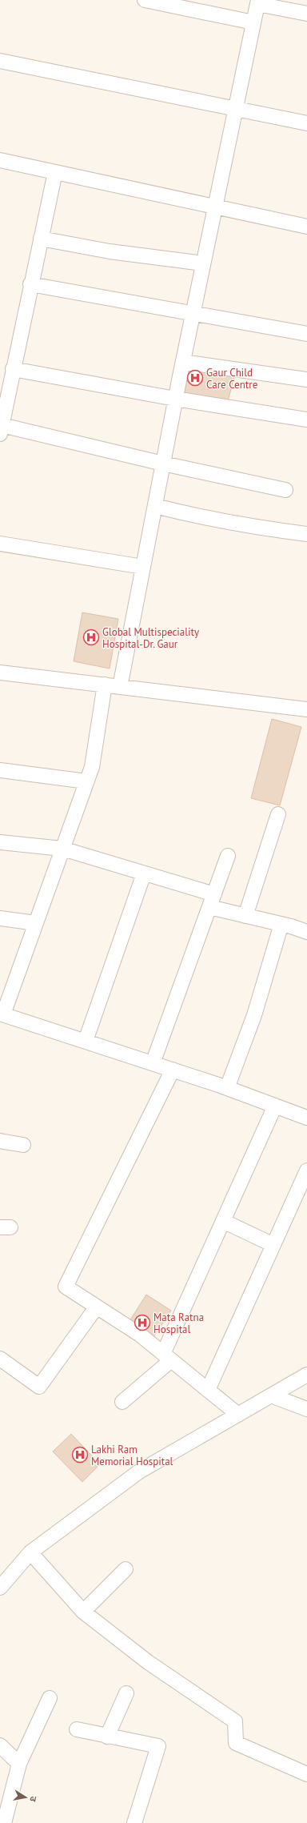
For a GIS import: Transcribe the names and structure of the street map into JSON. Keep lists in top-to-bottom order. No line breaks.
{"places":{"hospital":["Gaur Child Care Centre","Global Multispeciality Hospital-Dr. Gaur","Mata Ratna Hospital","Lakhi Ram Memorial Hospital"]},"north":"right"}
